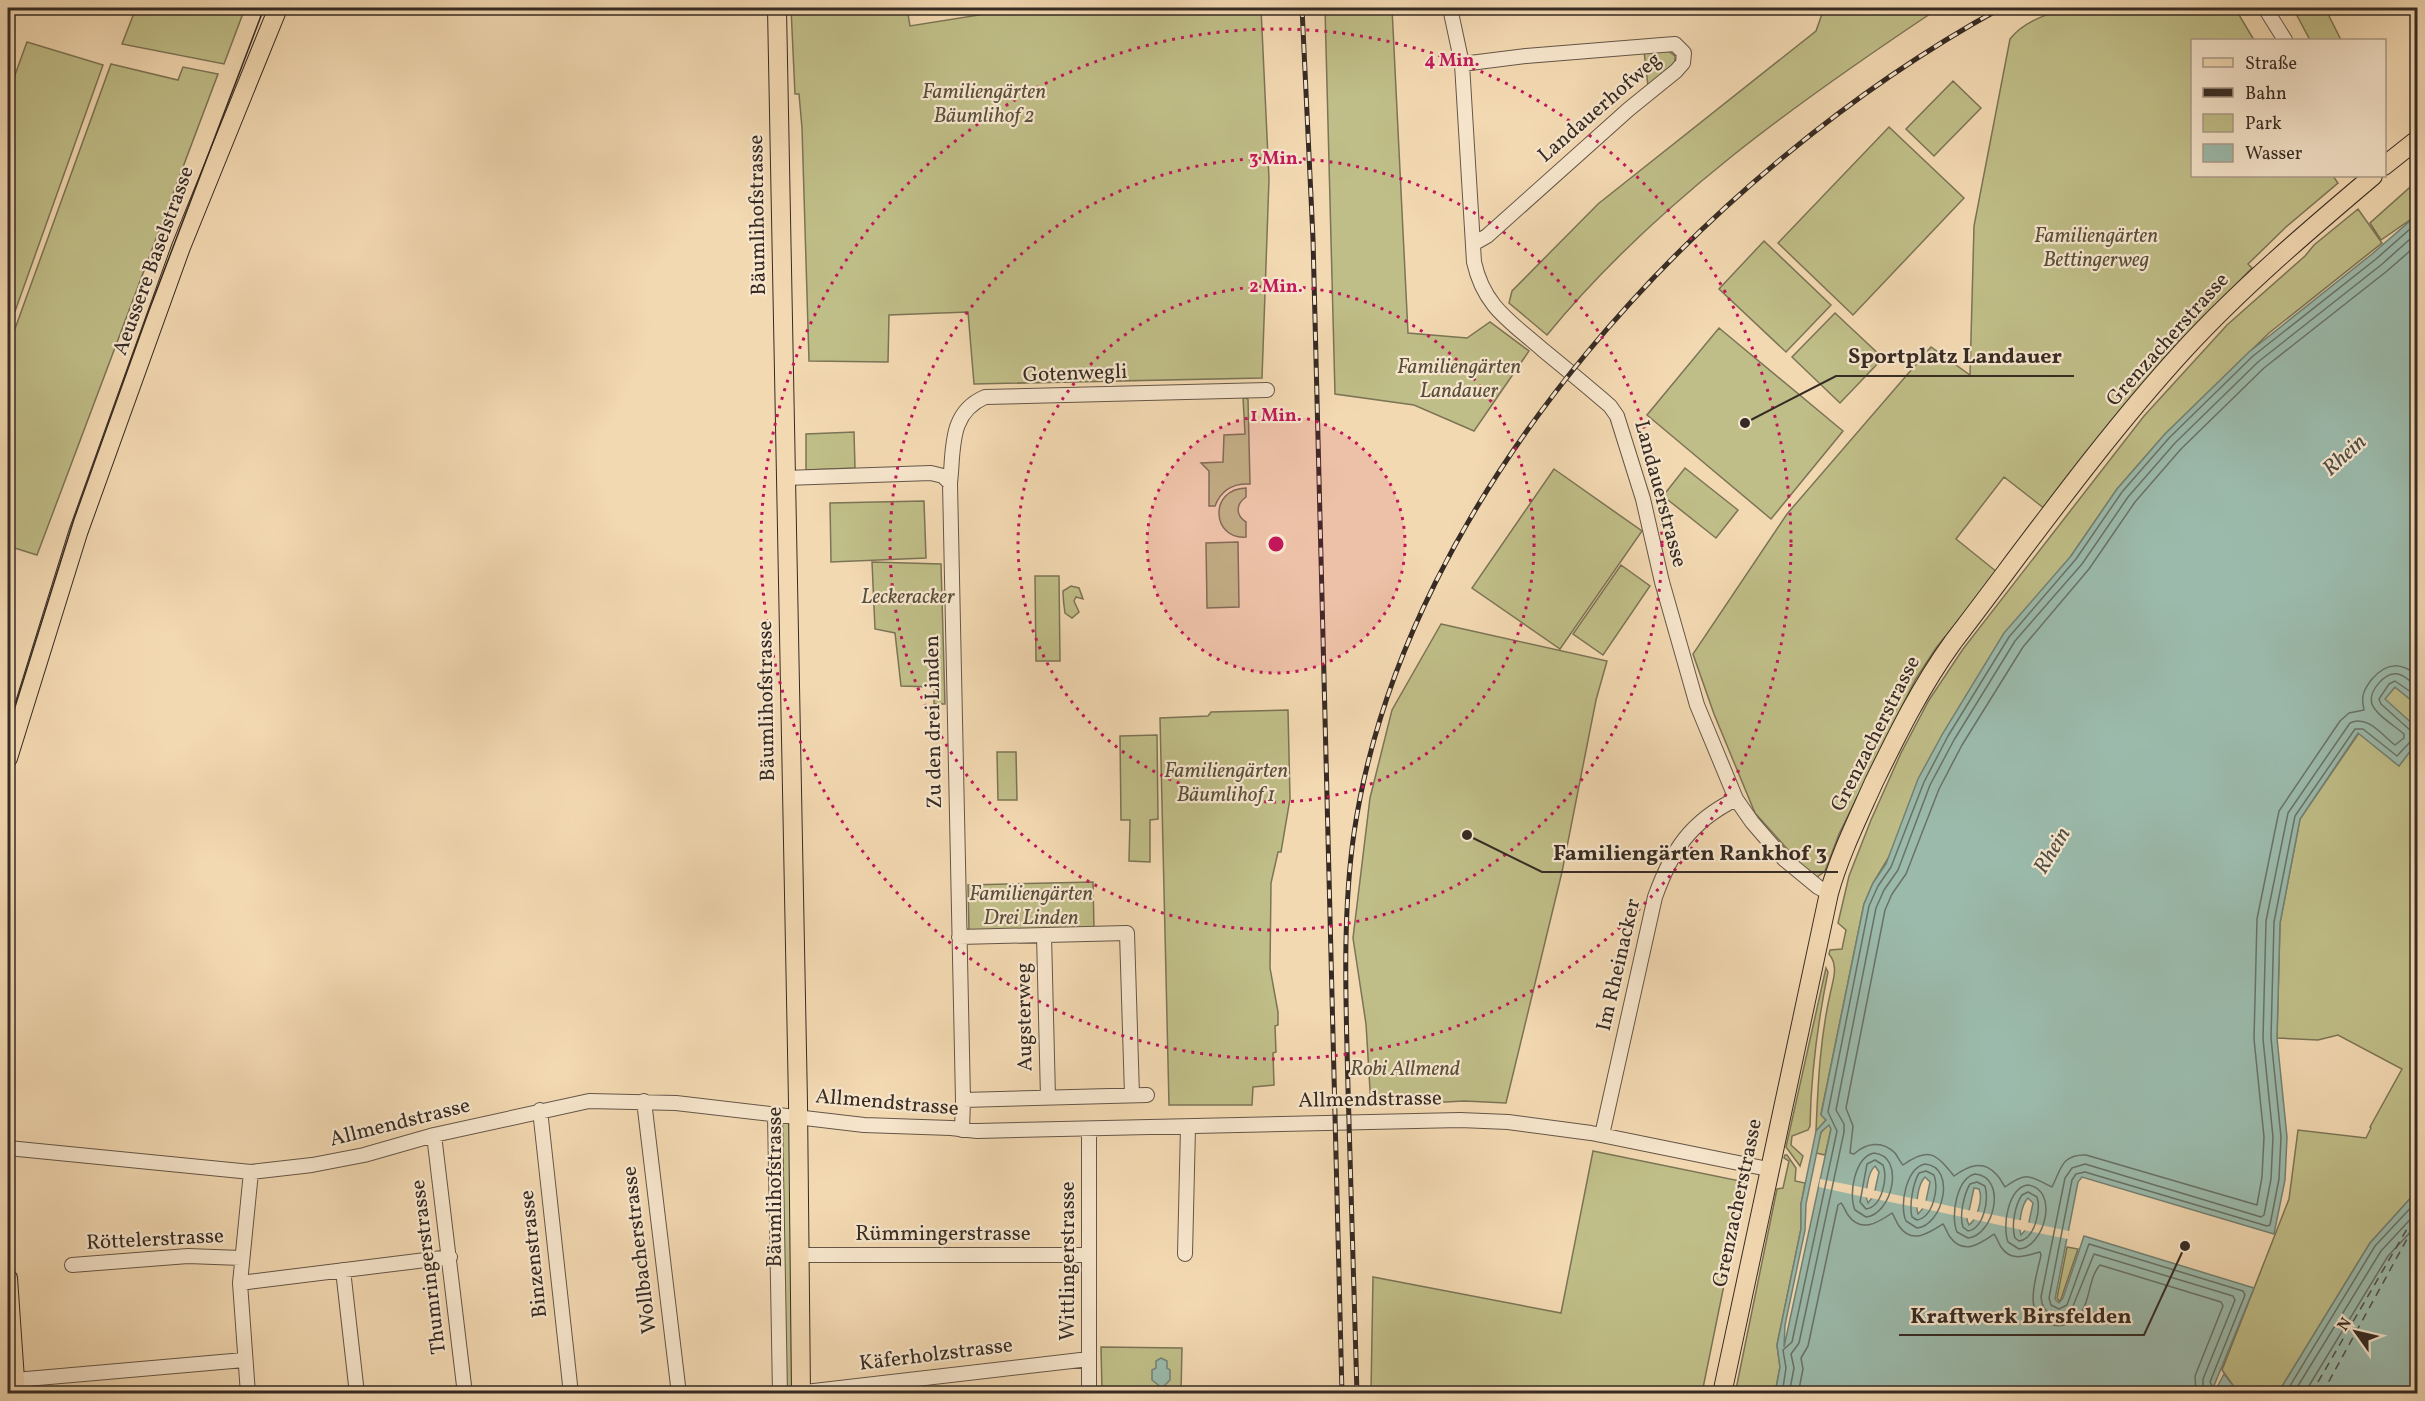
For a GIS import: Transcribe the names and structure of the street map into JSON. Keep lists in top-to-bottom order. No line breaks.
{"streets":{"main road":["Bäumlihofstrasse","Aeussere Baselstrasse","Grenzacherstrasse"],"street":["Landauerhofweg","Gotenwegli","Landauerstrasse","Zu den drei Linden","Im Rheinacker","Augsterweg","Allmendstrasse","Rümmingerstrasse","Röttelerstrasse","Wollbacherstrasse","Binzenstrasse","Wittlingerstrasse","Thumringerstrasse","Käferholzstrasse"]},"crossings":[["Landauerhofweg","Landauerstrasse"],["Bäumlihofstrasse","Allmendstrasse"],["Bäumlihofstrasse","Rümmingerstrasse"],["Bäumlihofstrasse","Käferholzstrasse"],["Grenzacherstrasse","Landauerstrasse"],["Grenzacherstrasse","Allmendstrasse"],["Gotenwegli","Zu den drei Linden"],["Landauerstrasse","Im Rheinacker"],["Zu den drei Linden","Allmendstrasse"],["Im Rheinacker","Allmendstrasse"],["Augsterweg","Allmendstrasse"],["Allmendstrasse","Wollbacherstrasse"],["Allmendstrasse","Binzenstrasse"],["Allmendstrasse","Wittlingerstrasse"],["Allmendstrasse","Thumringerstrasse"],["Rümmingerstrasse","Wittlingerstrasse"],["Wittlingerstrasse","Käferholzstrasse"]],"water":["Rhein"],"parks":["Familiengärten Bäumlihof 2","Familiengärten Bettingerweg","Familiengärten Landauer","Leckeracker","Familiengärten Bäumlihof 1","Familiengärten Drei Linden","Robi Allmend"],"places":["Sportplatz Landauer","Familiengärten Rankhof 3","Kraftwerk Birsfelden"],"legend":["Straße","Bahn","Park","Wasser"],"north":"top left","rings":["4 Min.","3 Min.","2 Min.","1 Min."]}
